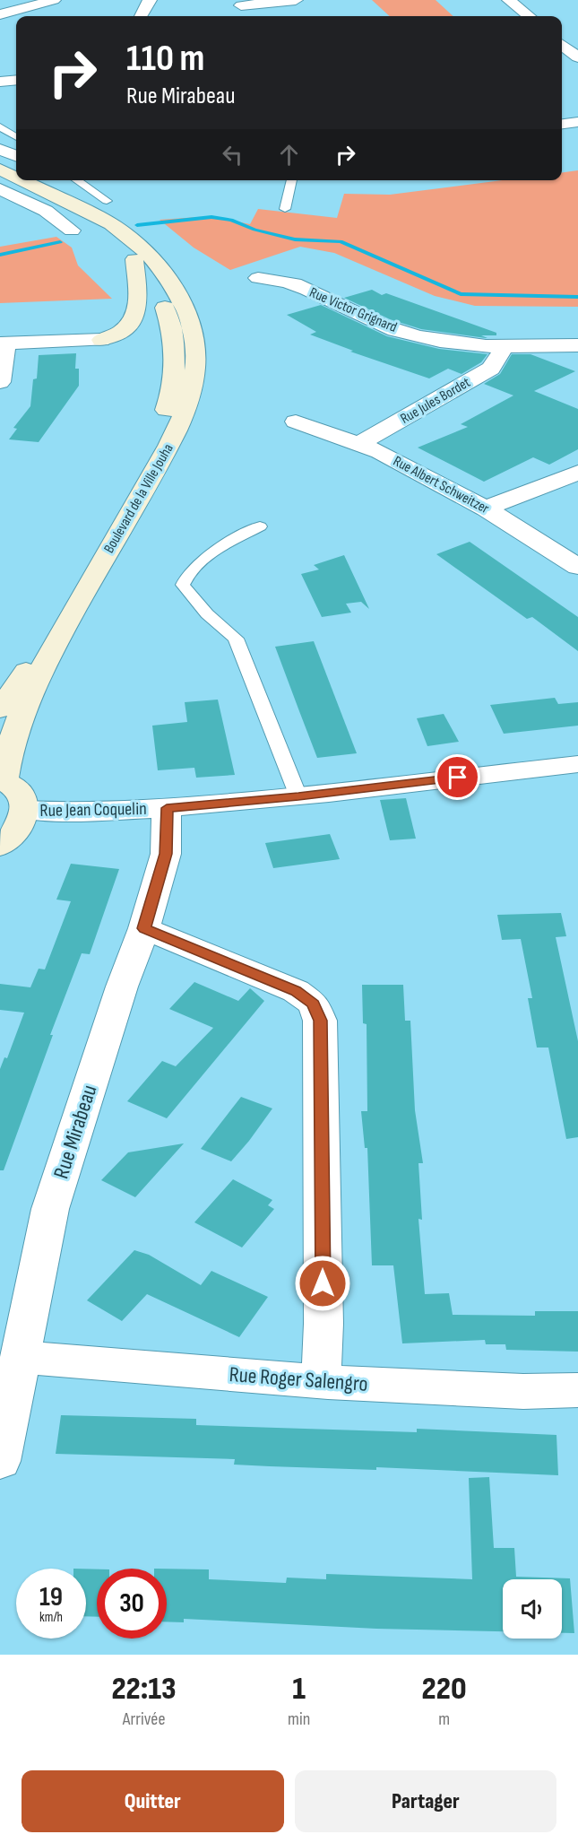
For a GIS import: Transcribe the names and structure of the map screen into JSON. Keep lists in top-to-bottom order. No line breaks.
{"streets":{"main road":["Boulevard de la Ville Jouha"],"street":["Rue Victor Grignard","Rue Jules Bordet","Rue Albert Schweitzer","Rue Jean Coquelin","Rue Mirabeau","Rue Roger Salengro"]},"crossings":[["Rue Victor Grignard","Rue Jules Bordet"],["Rue Jules Bordet","Rue Albert Schweitzer"],["Rue Jean Coquelin","Rue Mirabeau"],["Rue Mirabeau","Rue Roger Salengro"]],"page":{"turn":["110 m","Rue Mirabeau"],"speed":"19 km/h","limit":"30","eta":["22:13","Arrivée","1","min","220","m"],"buttons":["Quitter","Partager"]}}
